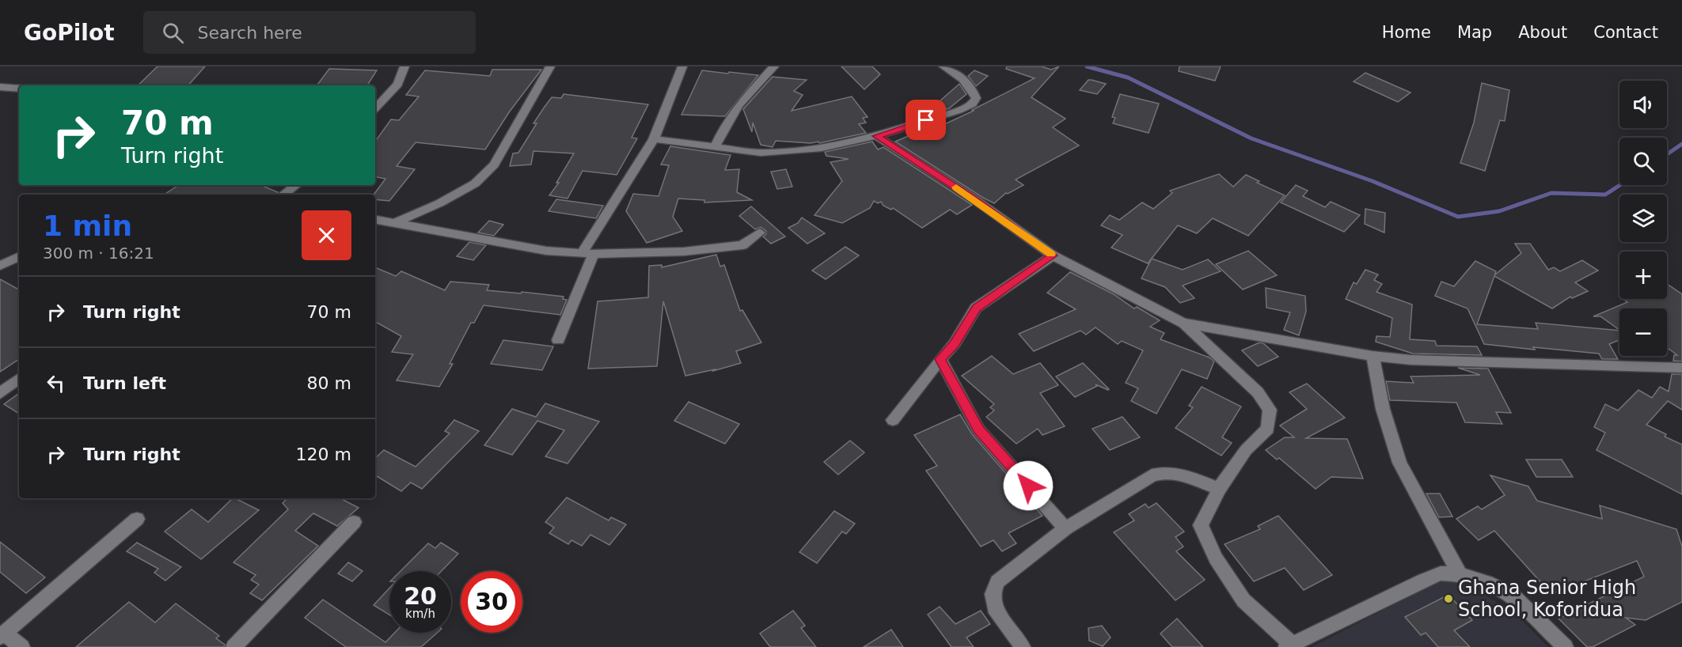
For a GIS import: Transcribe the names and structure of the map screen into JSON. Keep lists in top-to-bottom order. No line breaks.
{"places":["Ghana Senior High School, Koforidua"],"page":{"header":"GoPilot","search":"Search here","nav":["Home","Map","About","Contact"],"map_buttons":["+","−"],"turn":["70 m","Turn right"],"heading":["1 min","300 m · 16:21"],"list":[{"name":"Turn right","value":"70 m"},{"name":"Turn left","value":"80 m"},{"name":"Turn right","value":"120 m"}],"speed":"20 km/h","limit":"30"}}
